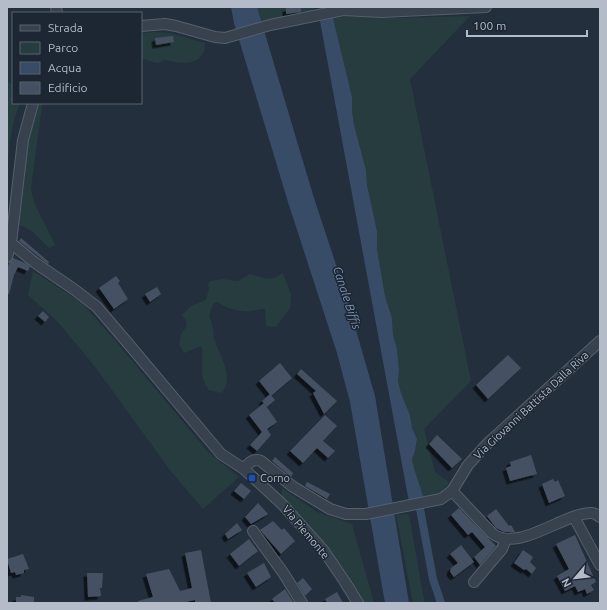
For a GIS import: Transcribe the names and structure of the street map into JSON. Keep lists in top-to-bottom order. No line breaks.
{"streets":{"street":["Via Giovanni Battista Dalla Riva","Via Piemonte"]},"crossings":[["Via Giovanni Battista Dalla Riva","Via Piemonte"]],"water":["Canale Biffis"],"places":{"transit":["Corno"]},"legend":["Strada","Parco","Acqua","Edificio"],"scale_bar":"100 m","north":"bottom left"}
